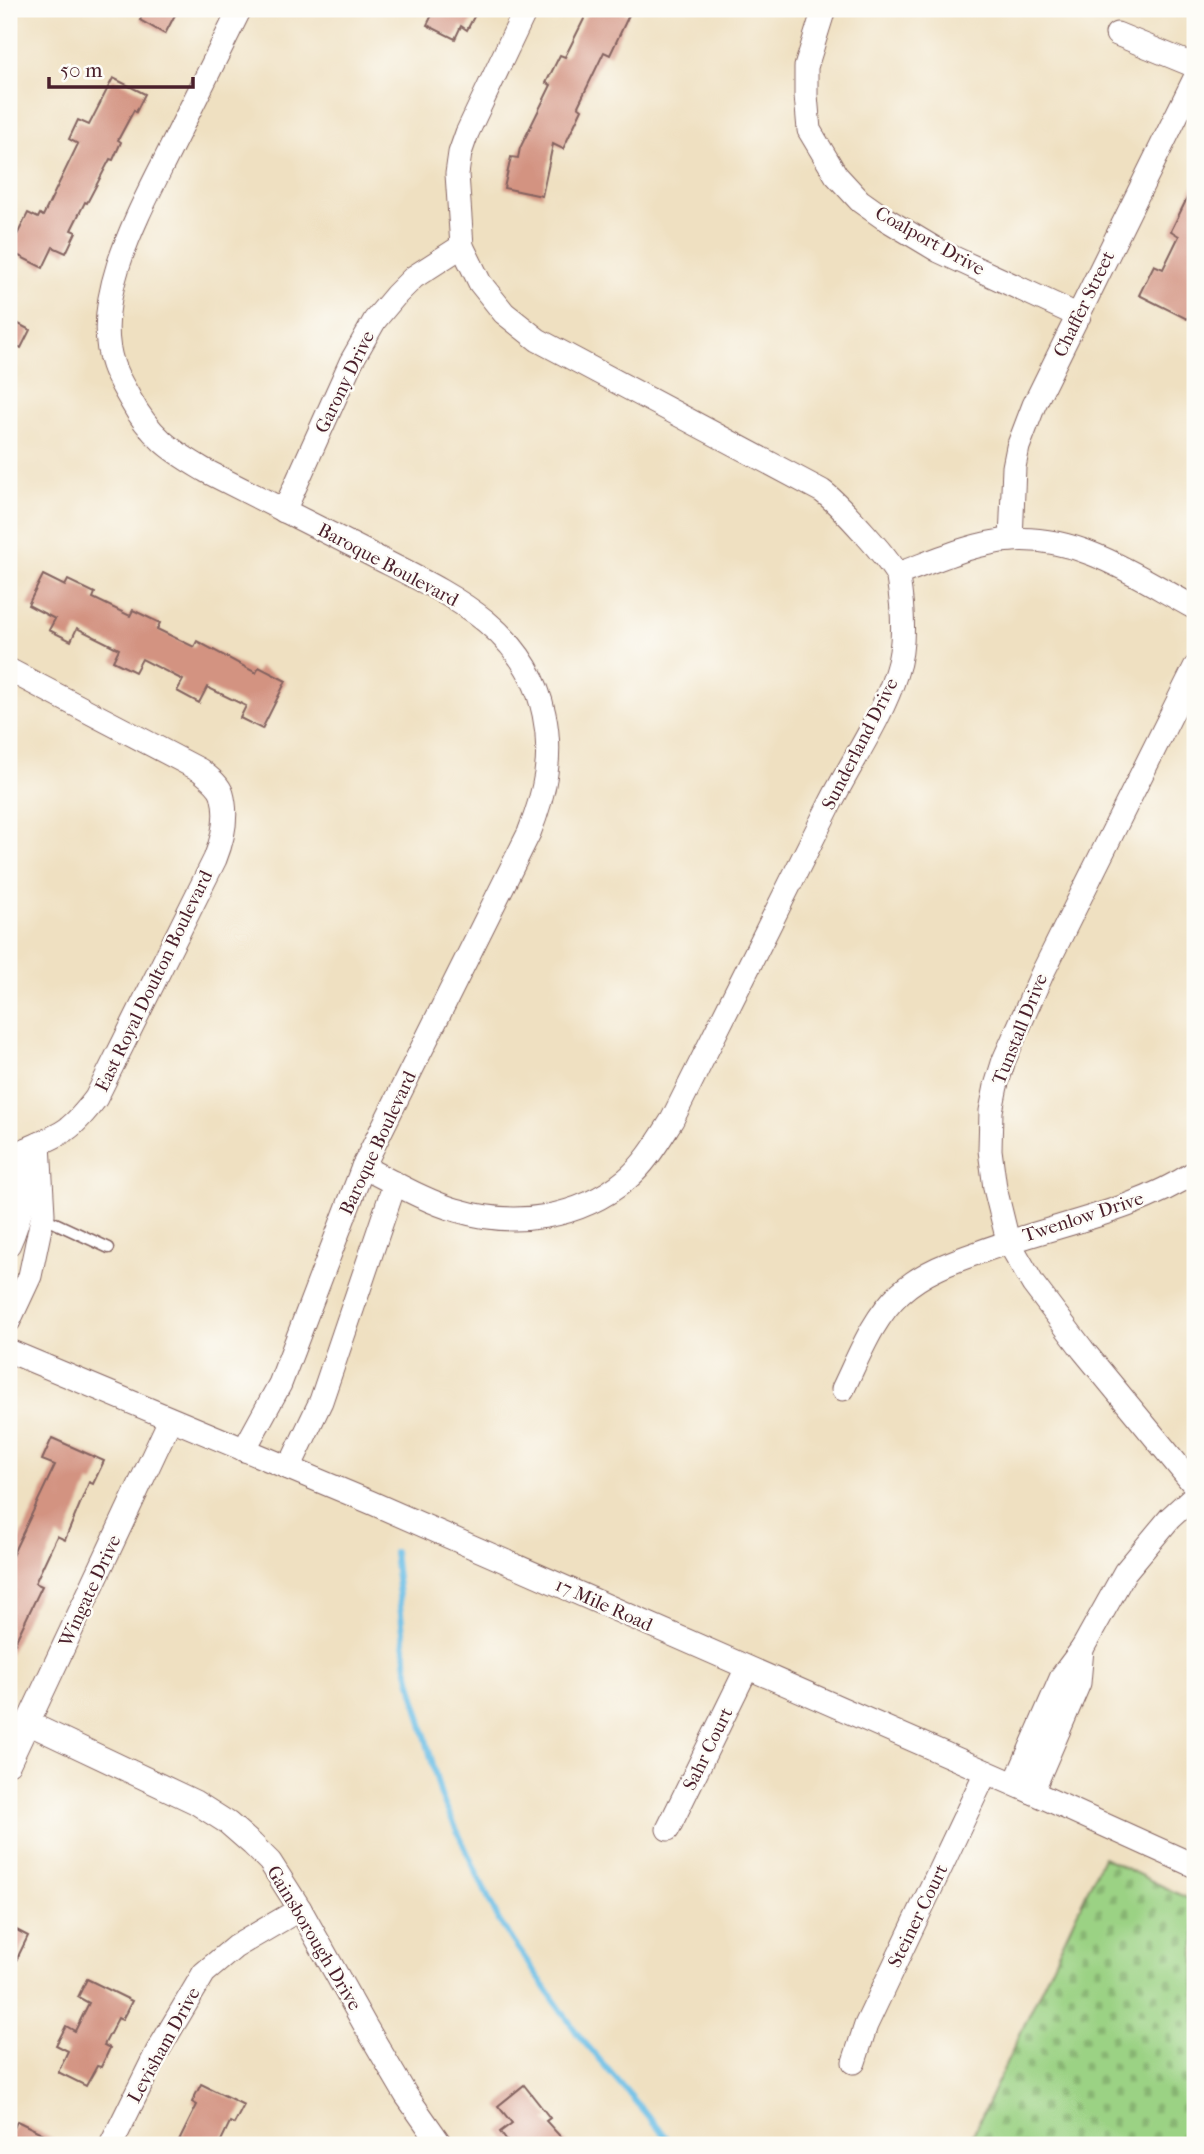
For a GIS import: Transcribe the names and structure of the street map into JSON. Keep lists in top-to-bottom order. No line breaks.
{"streets":{"street":["Coalport Drive","Chaffer Street","Garony Drive","Baroque Boulevard","Sunderland Drive","East Royal Doulton Boulevard","Tunstall Drive","Twenlow Drive","Wingate Drive","17 Mile Road","Sahr Court","Steiner Court","Gainsborough Drive","Levisham Drive"]},"crossings":[["Coalport Drive","Chaffer Street"],["Garony Drive","Baroque Boulevard"],["Baroque Boulevard","Sunderland Drive"],["Baroque Boulevard","17 Mile Road"],["Tunstall Drive","Twenlow Drive"],["Wingate Drive","17 Mile Road"],["Wingate Drive","Gainsborough Drive"],["17 Mile Road","Sahr Court"],["17 Mile Road","Steiner Court"],["Gainsborough Drive","Levisham Drive"]],"scale_bar":"50 m"}
